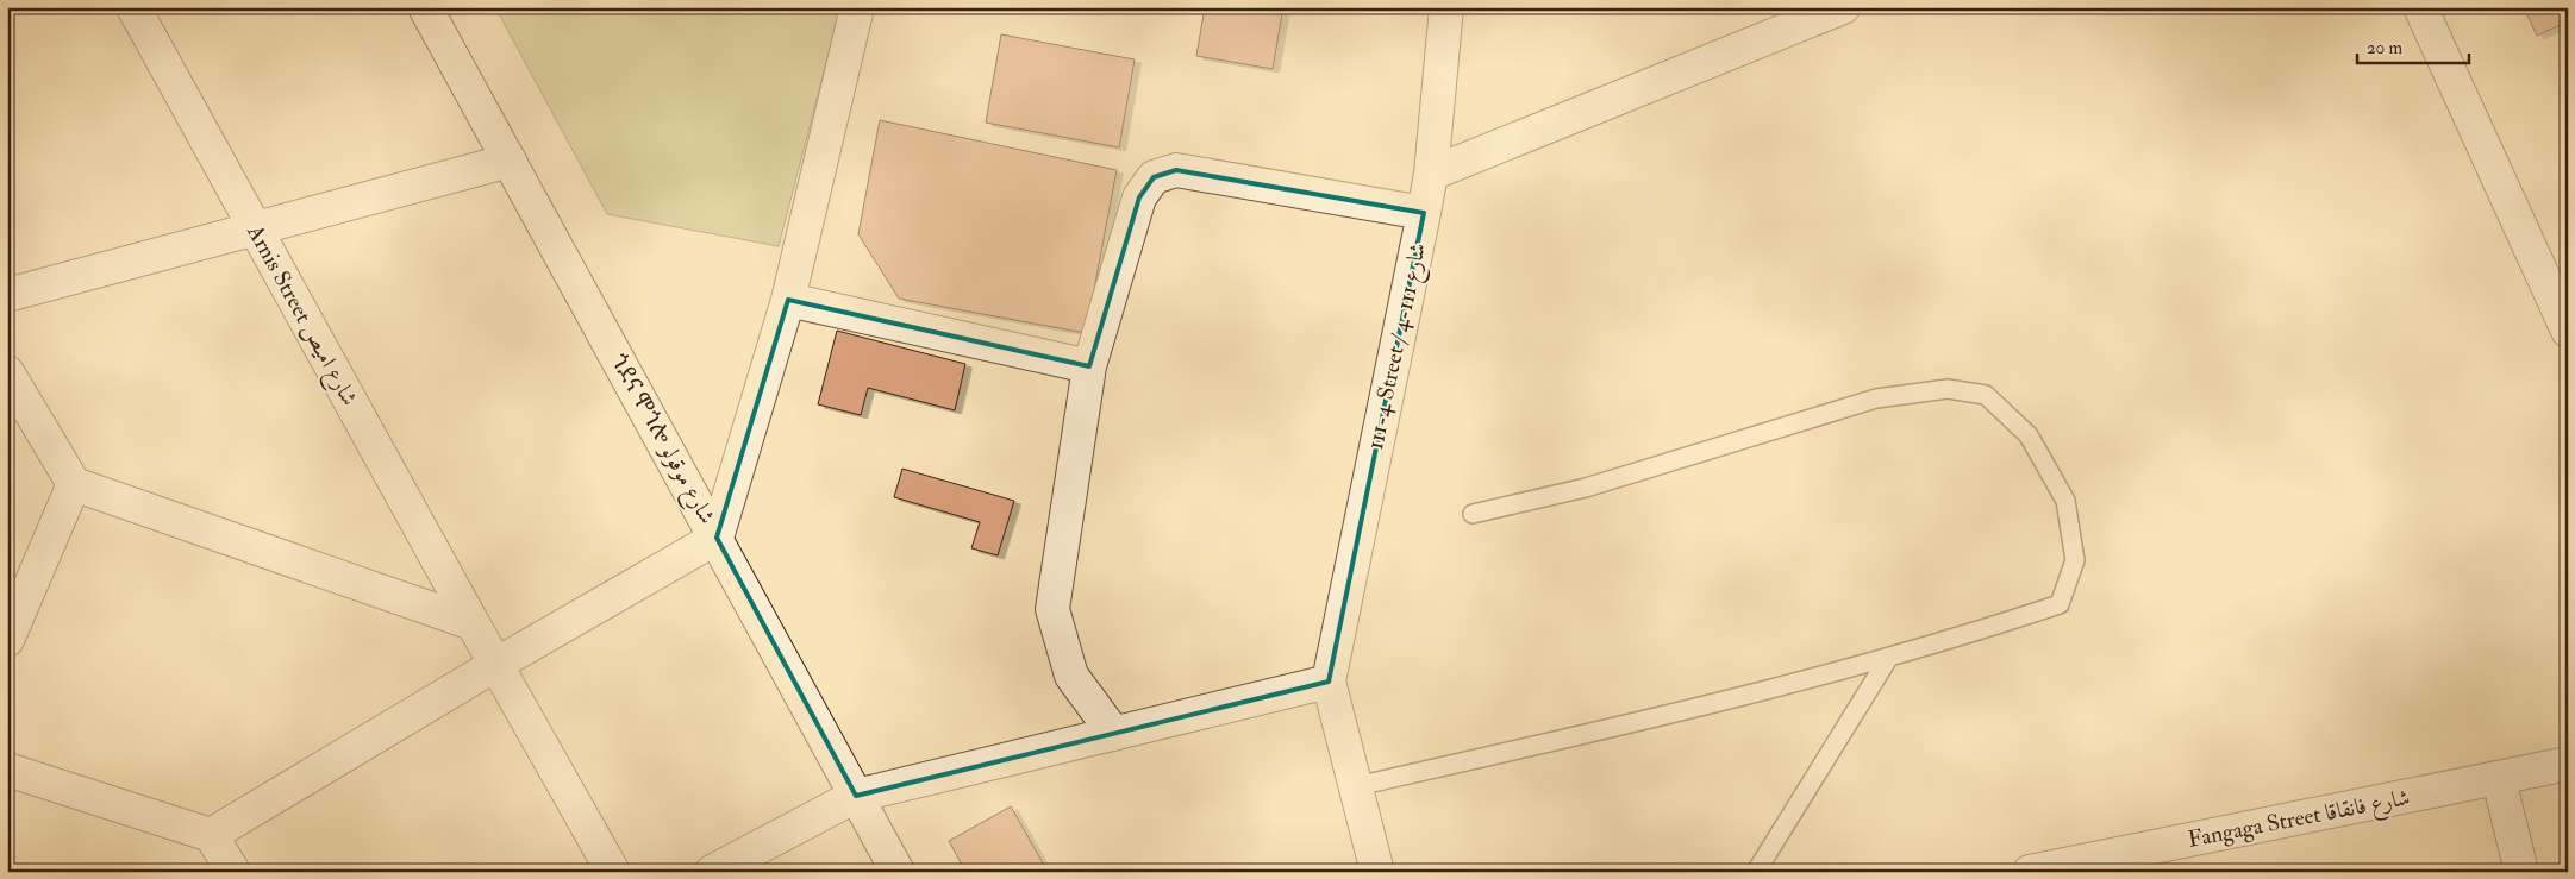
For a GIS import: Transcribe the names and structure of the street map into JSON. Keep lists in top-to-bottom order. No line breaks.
{"streets":{"street":["Arnis Street شارع اميص","111-4 Street / شارع 111-4","ጎደና ሞጎሎ شارع موقولو","Fangaga Street شارع فانقاقا"]},"scale_bar":"20 m"}
